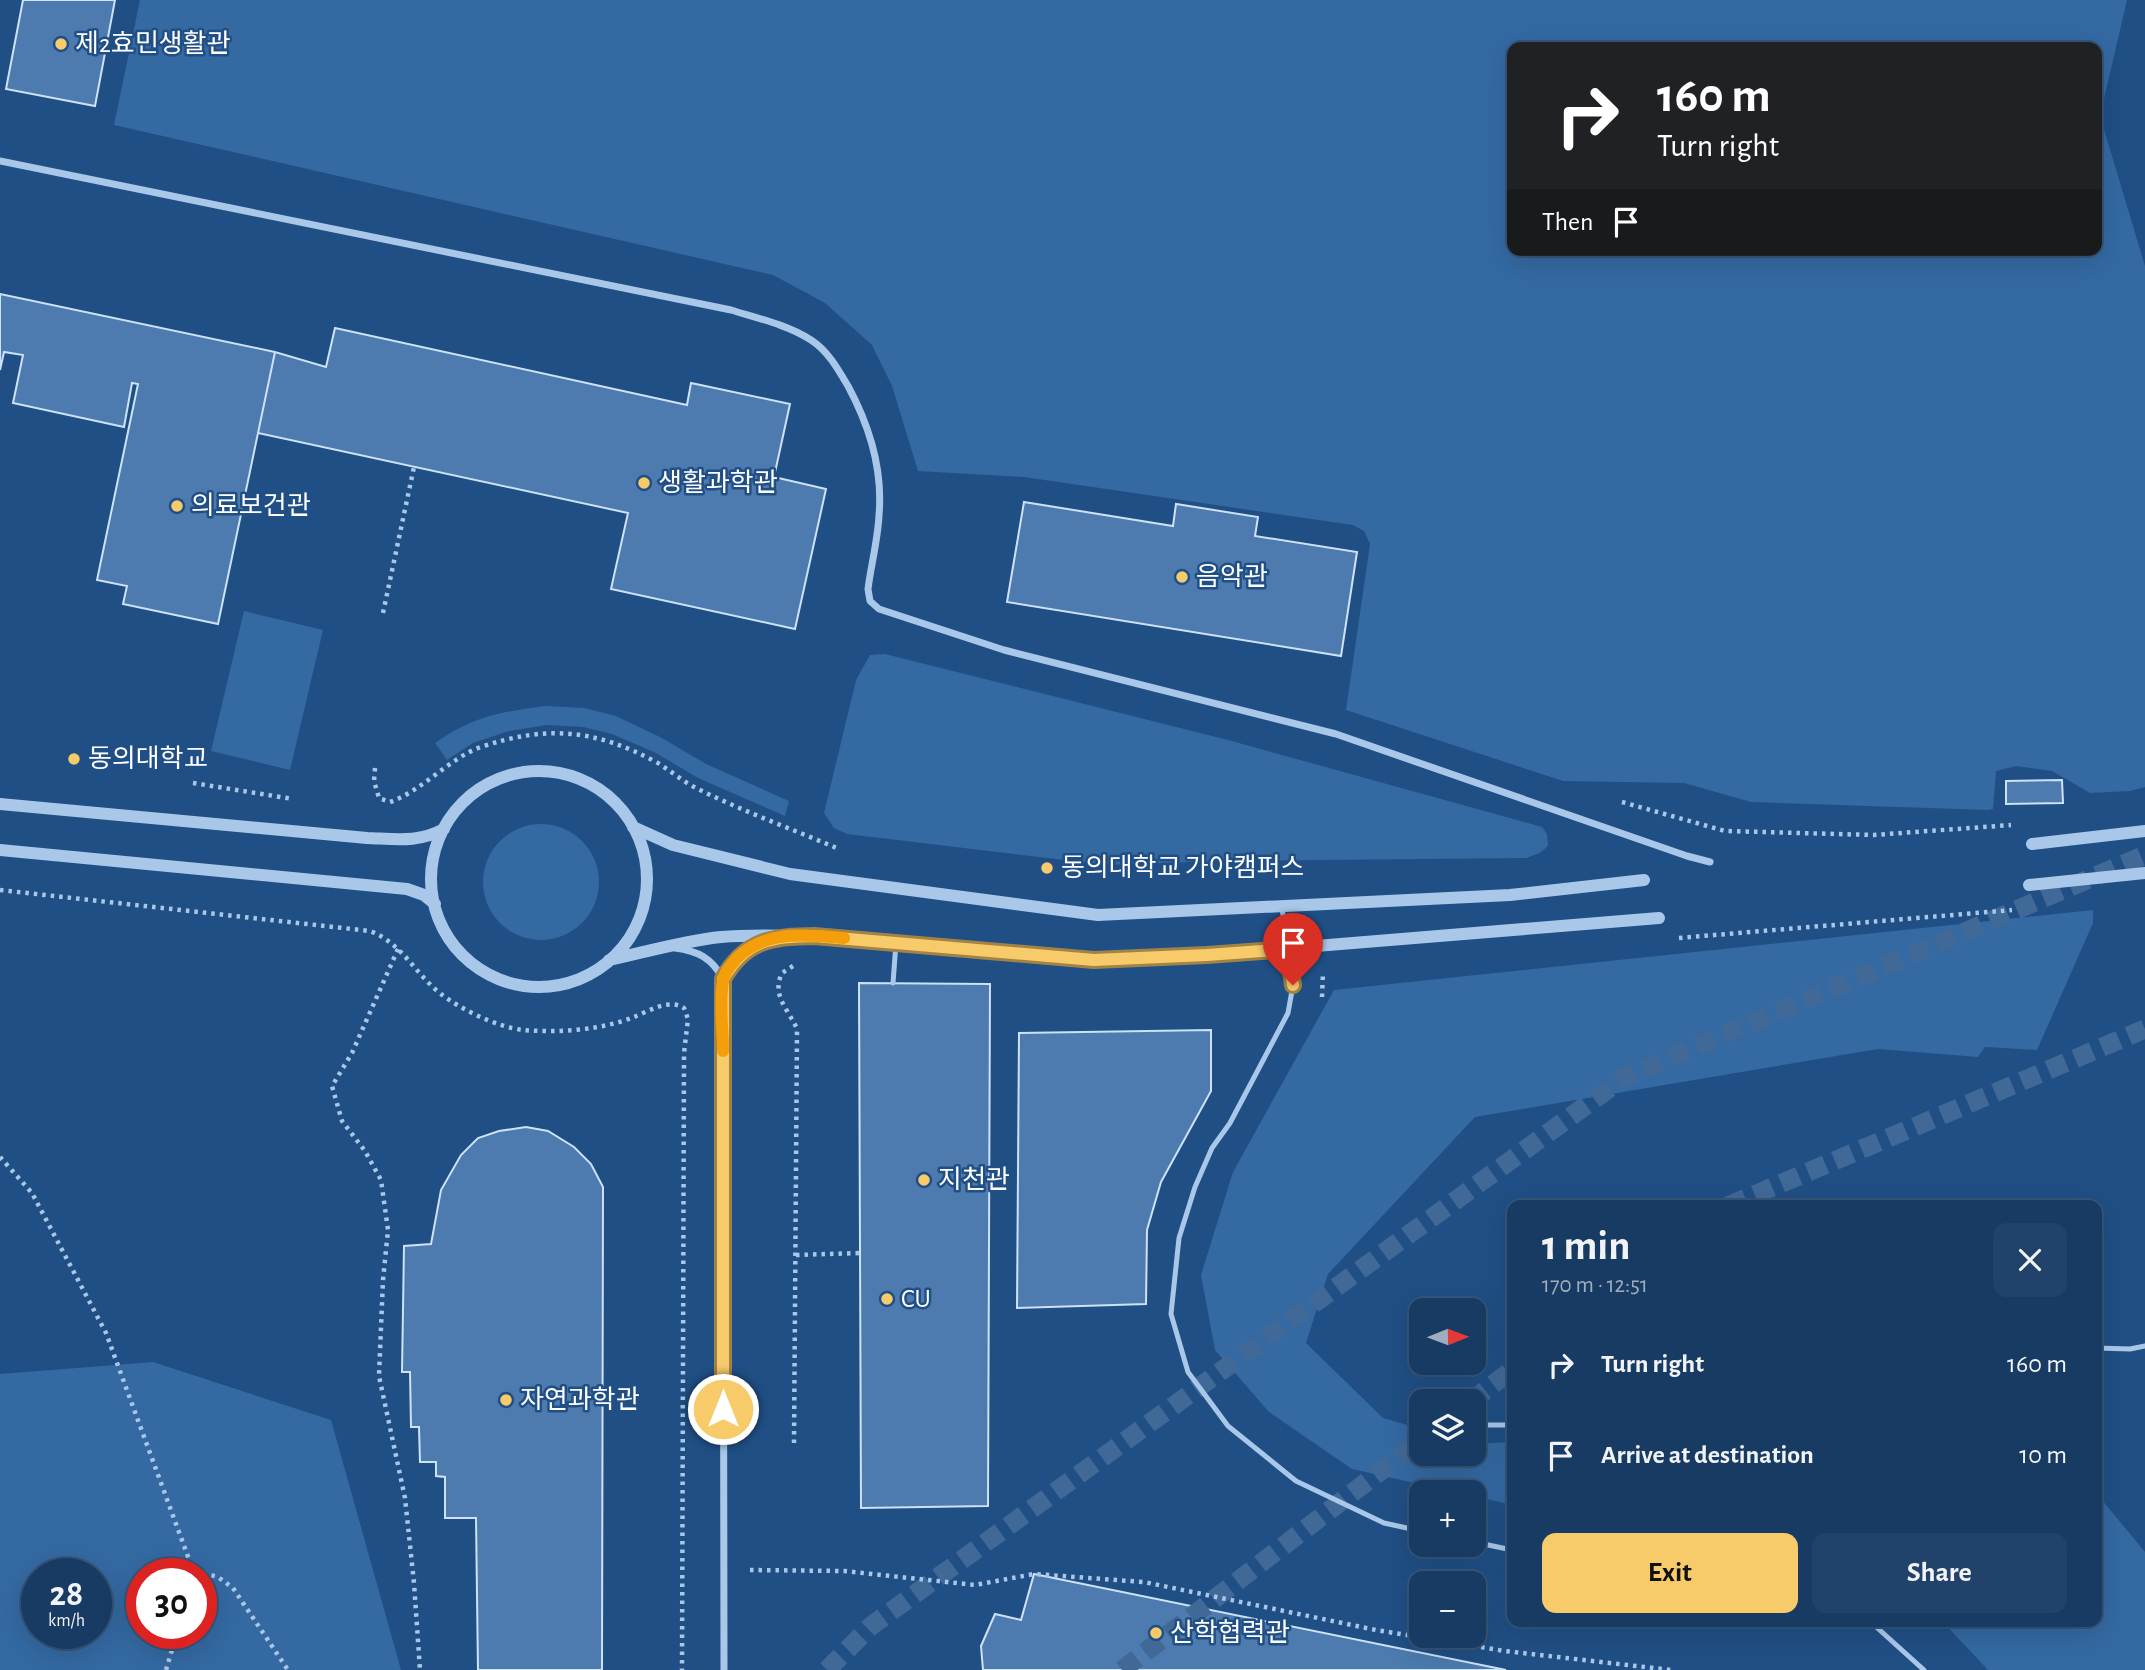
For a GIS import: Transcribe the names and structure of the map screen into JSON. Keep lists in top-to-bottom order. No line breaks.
{"places":["제2효민생활관","생활과학관","의료보건관","음악관","동의대학교","동의대학교 가야캠퍼스","지천관","CU","자연과학관","산학협력관"],"north":"right","page":{"turn":["160 m","Turn right"],"then":"Then","heading":["1 min","170 m · 12:51"],"map_buttons":["+","−"],"list":[{"name":"Turn right","value":"160 m"},{"name":"Arrive at destination","value":"10 m"}],"buttons":["Exit","Share"],"speed":"28 km/h","limit":"30"}}
